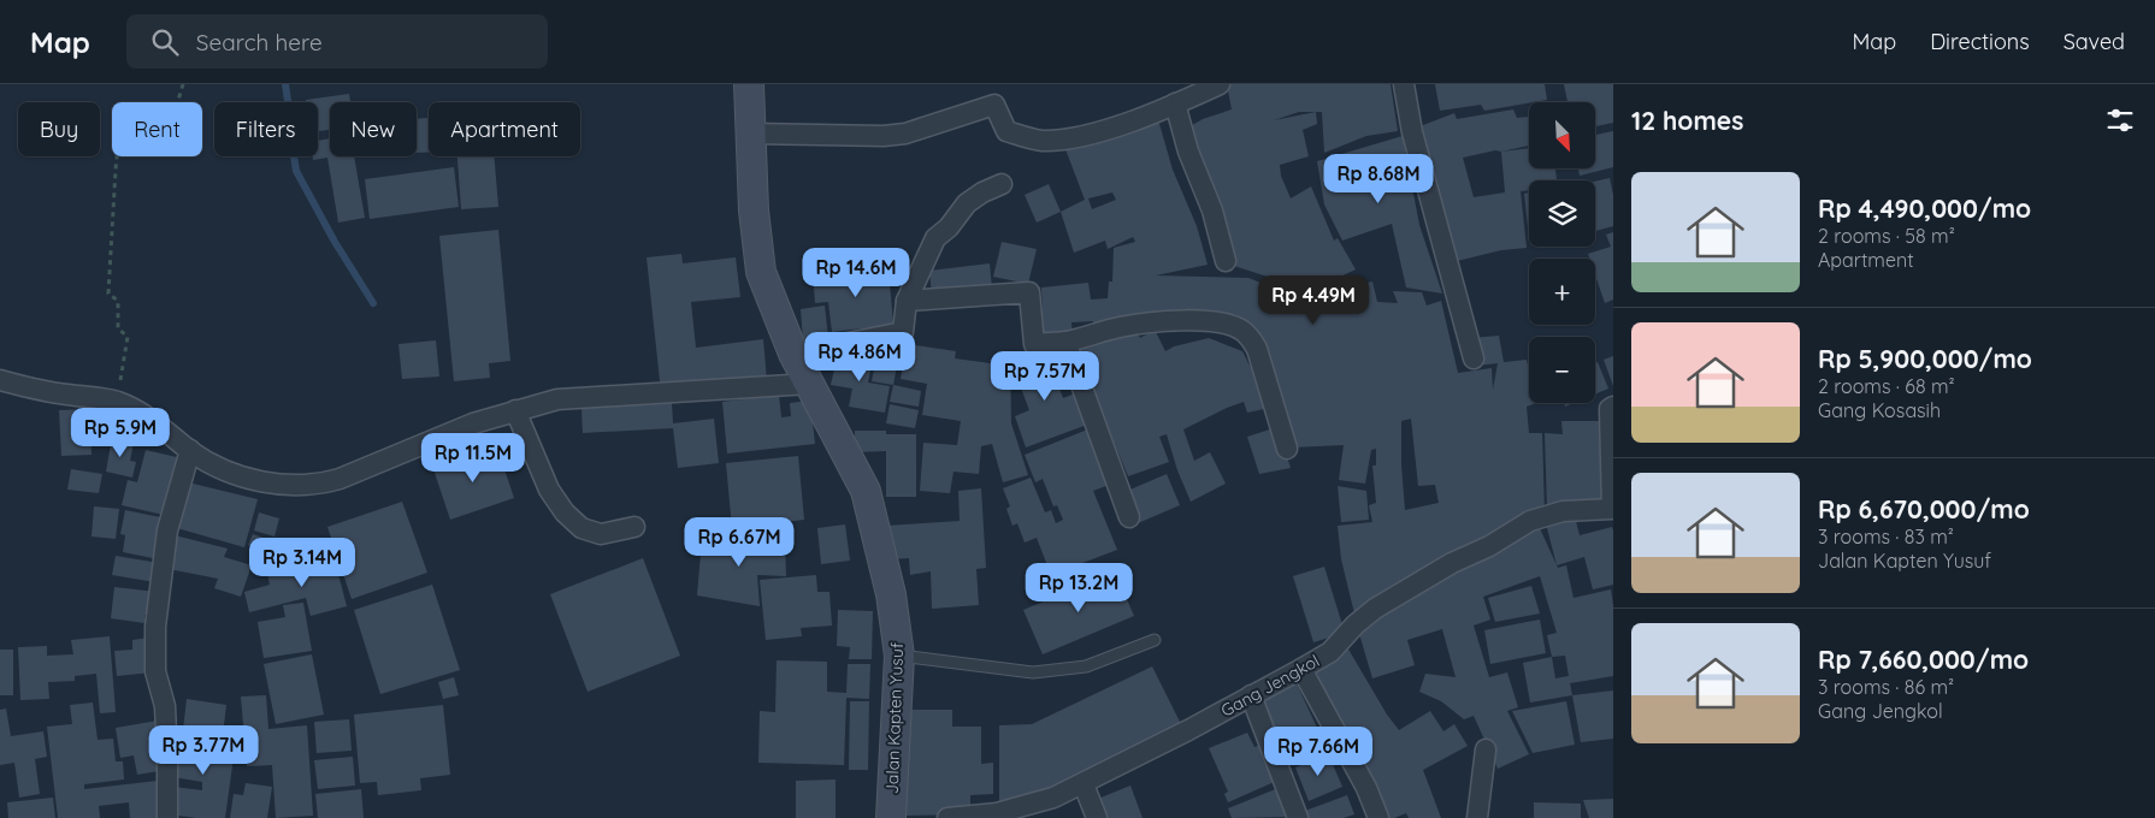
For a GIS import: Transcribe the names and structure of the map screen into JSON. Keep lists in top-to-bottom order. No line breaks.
{"streets":{"main road":["Jalan Kapten Yusuf"],"street":["Gang Jengkol"]},"north":"bottom right","page":{"header":"Map","search":"Search here","nav":["Map","Directions","Saved"],"heading":"12 homes","map_buttons":["+","−"],"chip":["Buy","Rent","Filters","New","Apartment"],"price":["Rp 8.68M","Rp 14.6M","Rp 4.49M","Rp 4.86M","Rp 7.57M","Rp 5.9M","Rp 11.5M","Rp 6.67M","Rp 3.14M","Rp 13.2M","Rp 3.77M","Rp 7.66M"],"list":[{"name":"Rp 4,490,000/mo","note":"2 rooms · 58 m² · Apartment"},{"name":"Rp 5,900,000/mo","note":"2 rooms · 68 m² · Gang Kosasih"},{"name":"Rp 6,670,000/mo","note":"3 rooms · 83 m² · Jalan Kapten Yusuf"},{"name":"Rp 7,660,000/mo","note":"3 rooms · 86 m² · Gang Jengkol"}]}}
